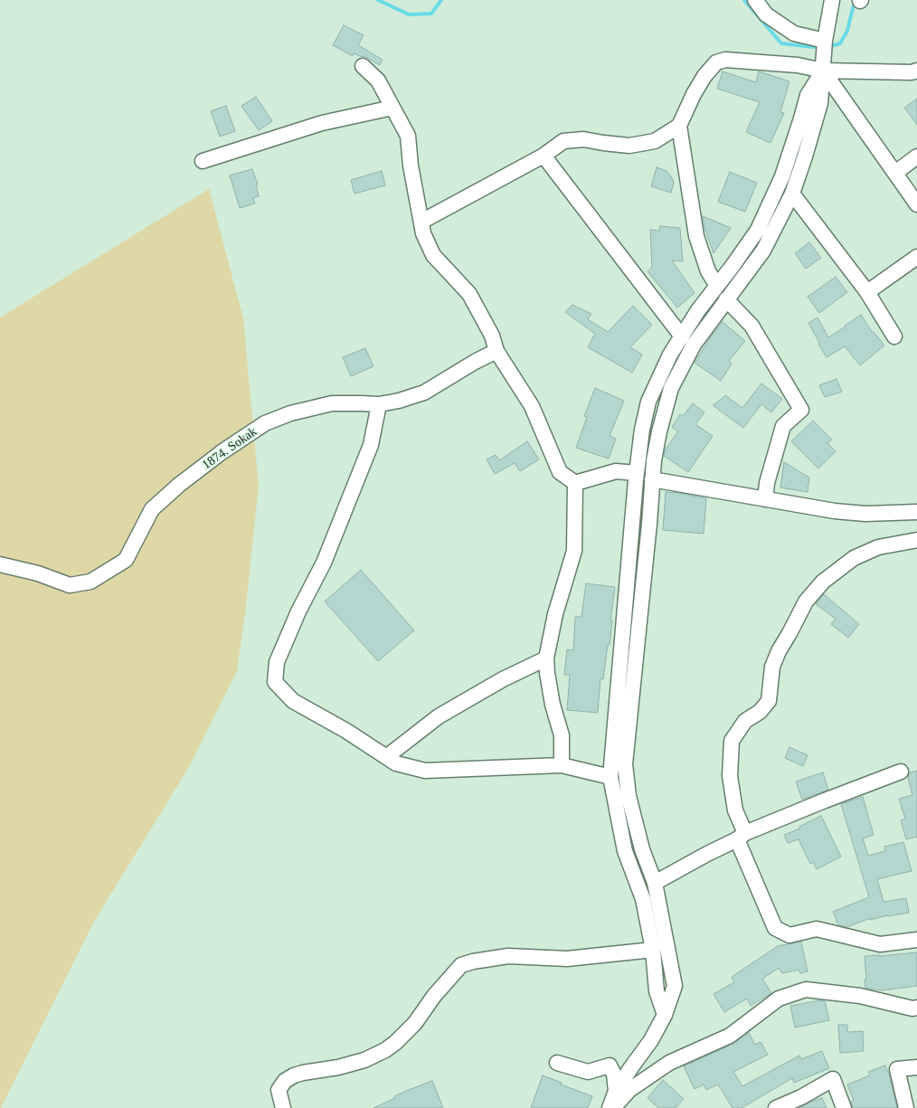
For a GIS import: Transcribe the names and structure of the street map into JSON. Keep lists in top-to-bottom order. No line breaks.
{"streets":{"street":["1874. Sokak"]}}
